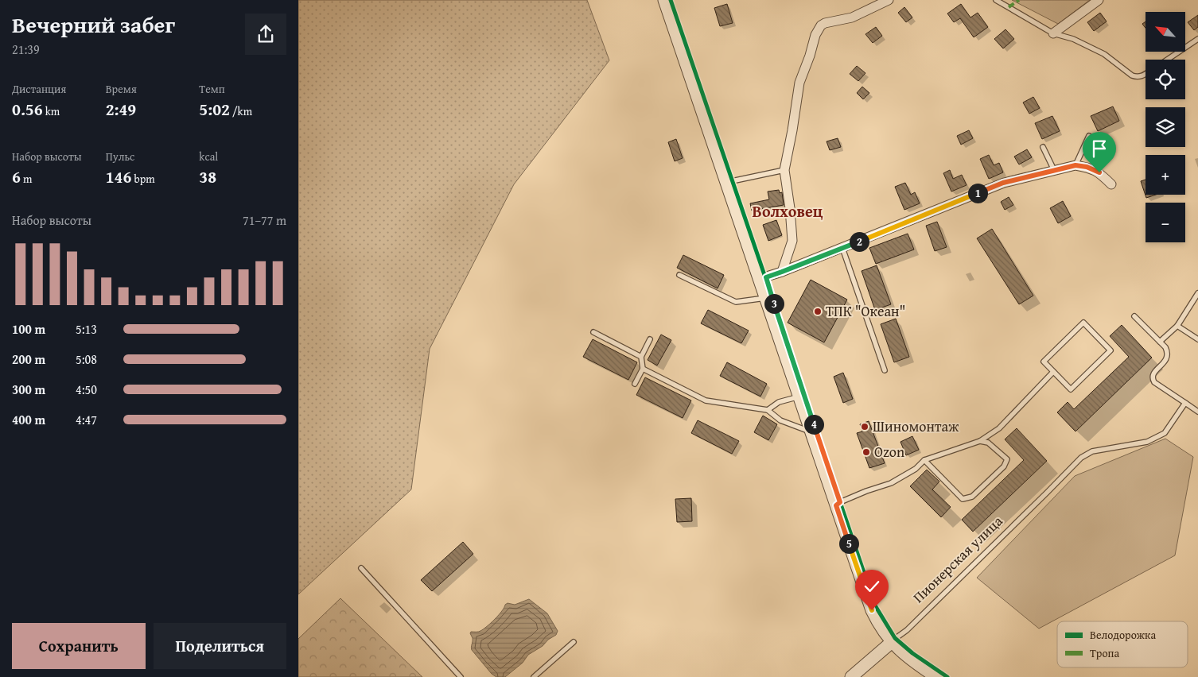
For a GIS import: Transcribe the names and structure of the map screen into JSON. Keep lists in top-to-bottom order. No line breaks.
{"streets":{"street":["Пионерская улица"]},"districts":["Волховец"],"places":["ТПК \"Океан\"","Шиномонтаж","Ozon"],"legend":["Велодорожка","Тропа"],"north":"top left","page":{"heading":["Вечерний забег","21:39"],"map_buttons":["+","−"],"stats":[["Дистанция","0.56 km"],["Время","2:49"],["Темп","5:02 /km"],["Набор высоты","6 m"],["Пульс","146 bpm"],["kcal","38"]],"pins":["1","2","3","4","5"],"chart":["Набор высоты","71–77 m"],"list":[{"name":"100 m","note":"5:13"},{"name":"200 m","note":"5:08"},{"name":"300 m","note":"4:50"},{"name":"400 m","note":"4:47"}],"buttons":["Сохранить","Поделиться"]}}
